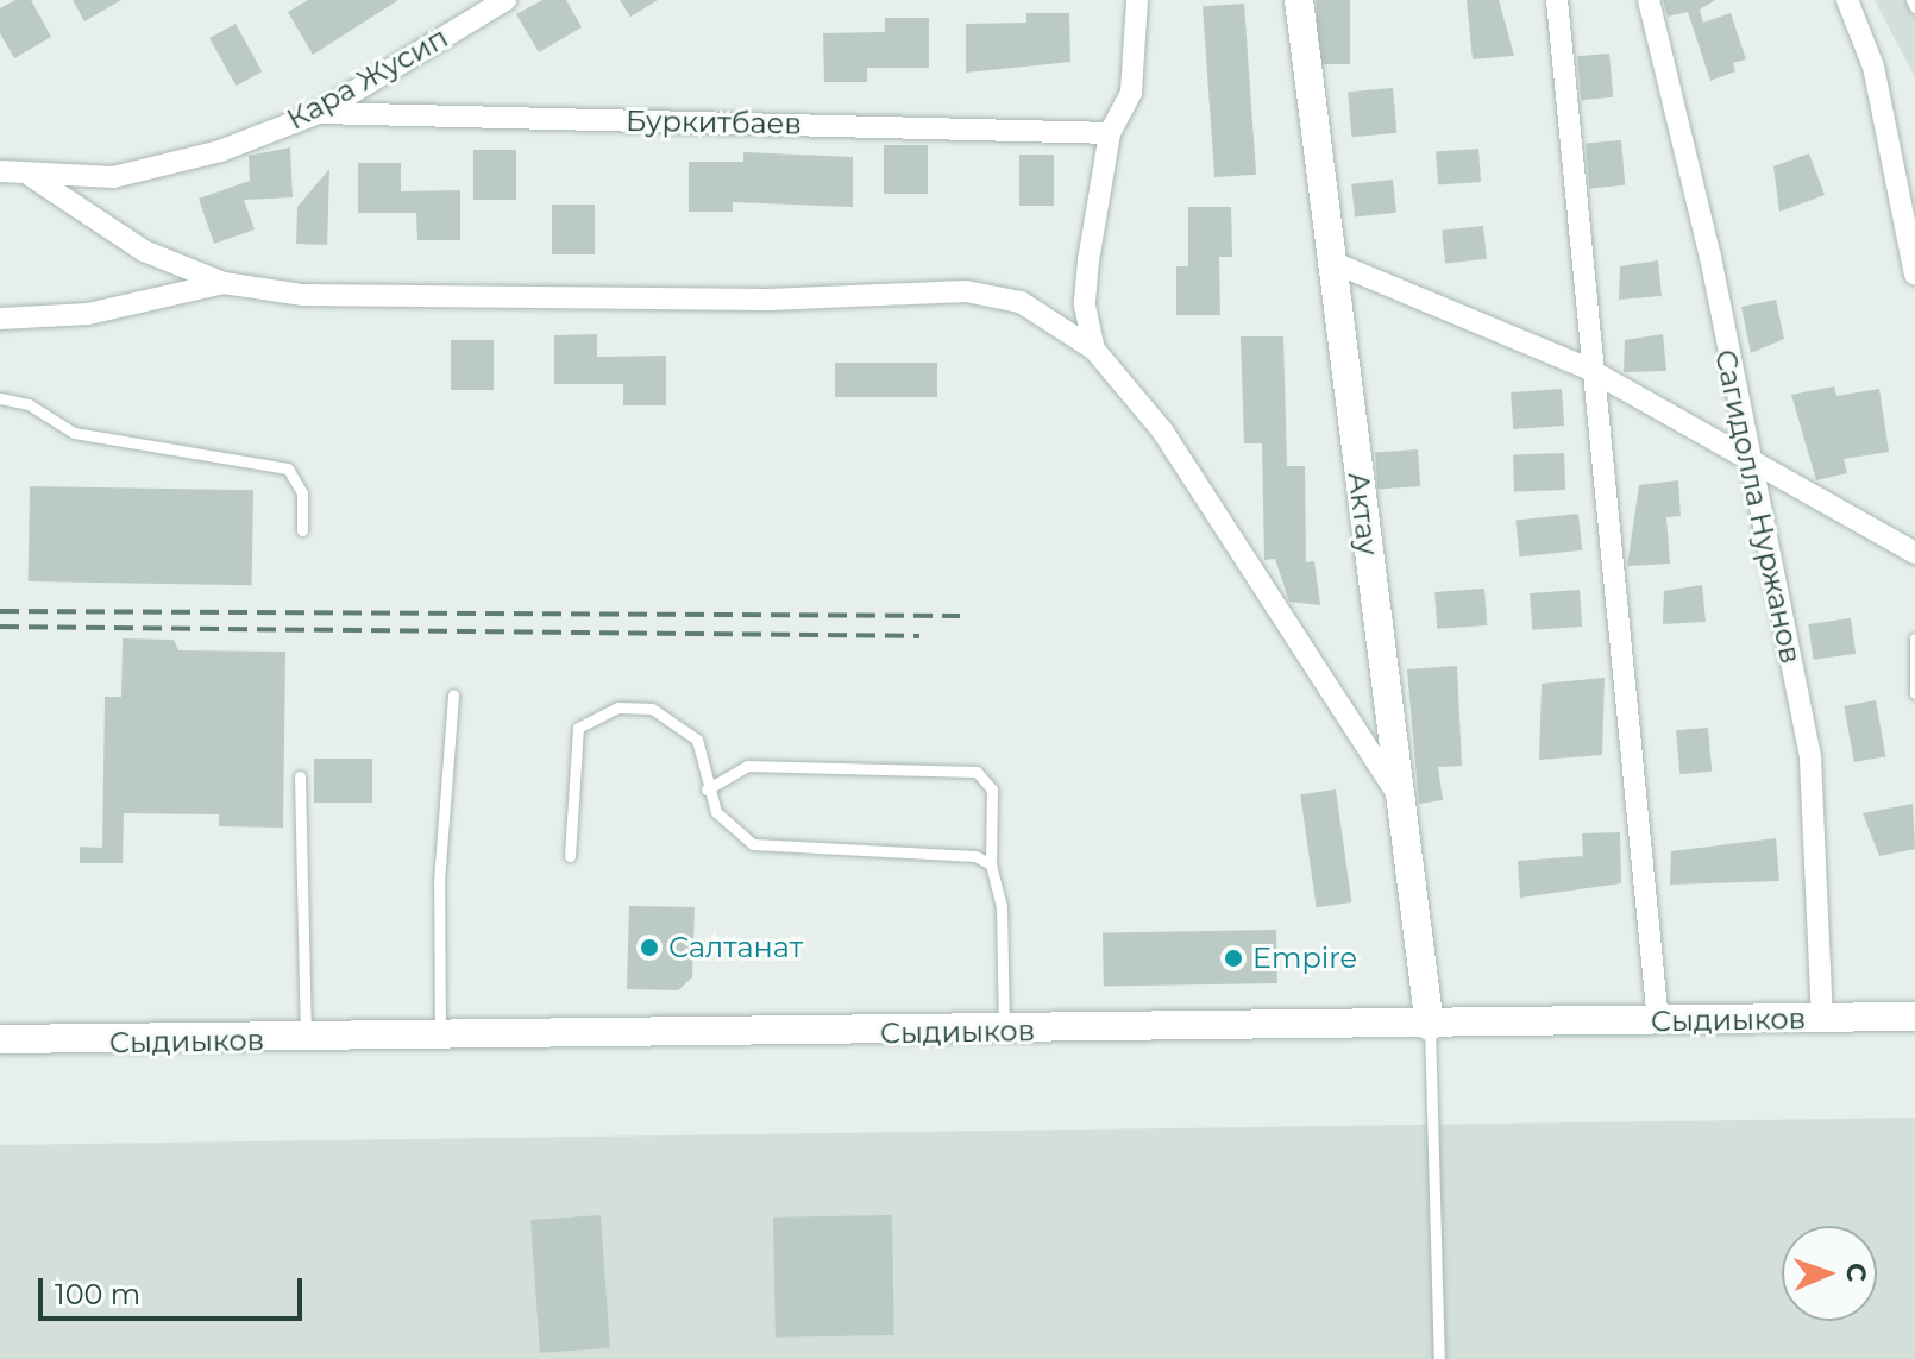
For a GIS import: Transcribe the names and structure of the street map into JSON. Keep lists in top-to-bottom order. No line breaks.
{"streets":{"street":["Кара Жусип","Буркитбаев","Сагидолла Нуржанов","Актау","Сыдиыков"]},"crossings":[["Кара Жусип","Буркитбаев"],["Сагидолла Нуржанов","Сыдиыков"],["Актау","Сыдиыков"]],"places":["Салтанат","Empire"],"scale_bar":"100 m","north":"right"}
